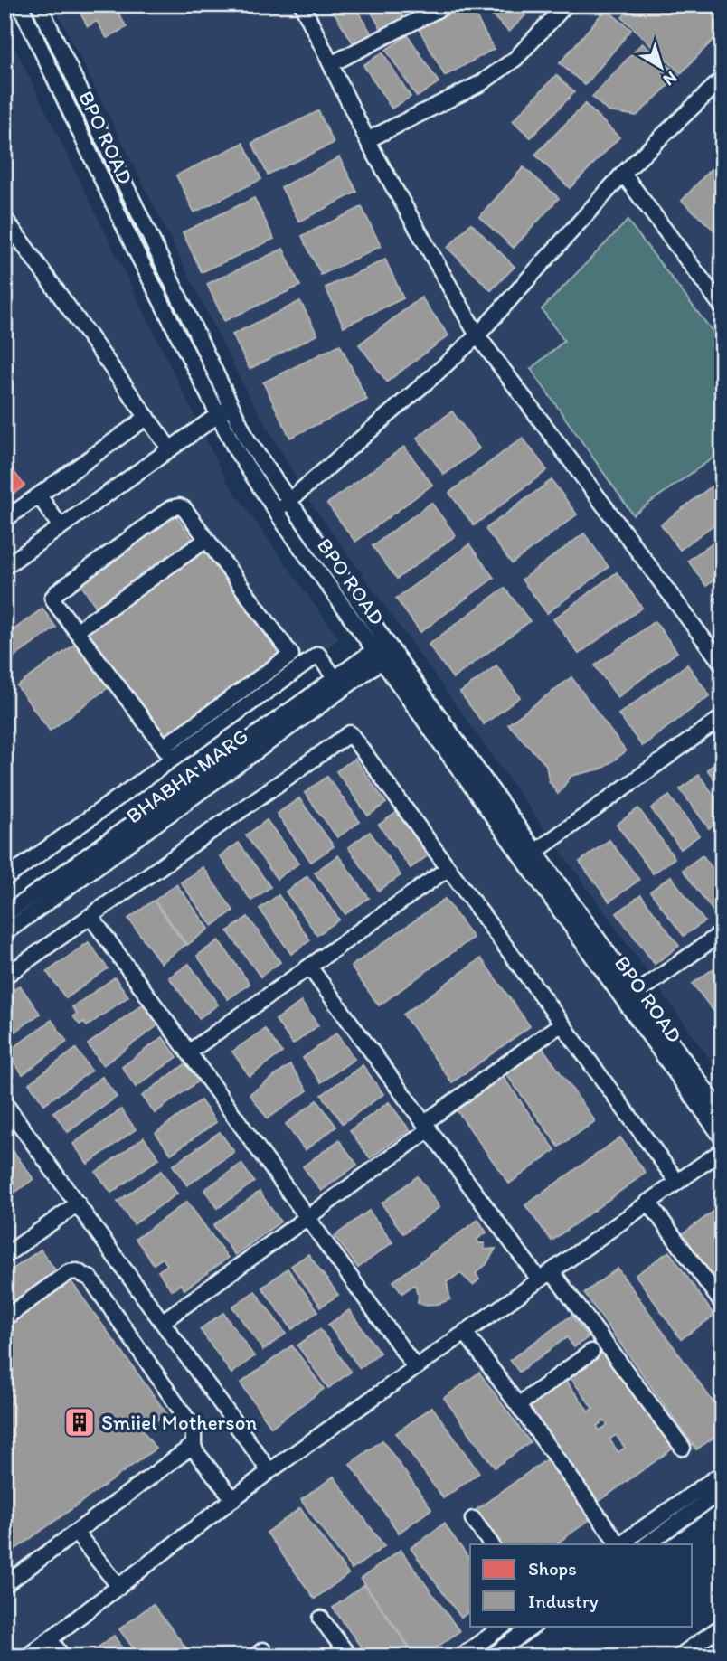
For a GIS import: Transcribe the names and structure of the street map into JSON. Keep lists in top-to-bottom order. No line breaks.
{"streets":{"street":["BPO ROAD","BHABHA MARG"]},"crossings":[["BPO ROAD","BHABHA MARG"]],"places":{"building":["Smiiel Motherson"]},"legend":["Shops","Industry"],"north":"bottom right"}
